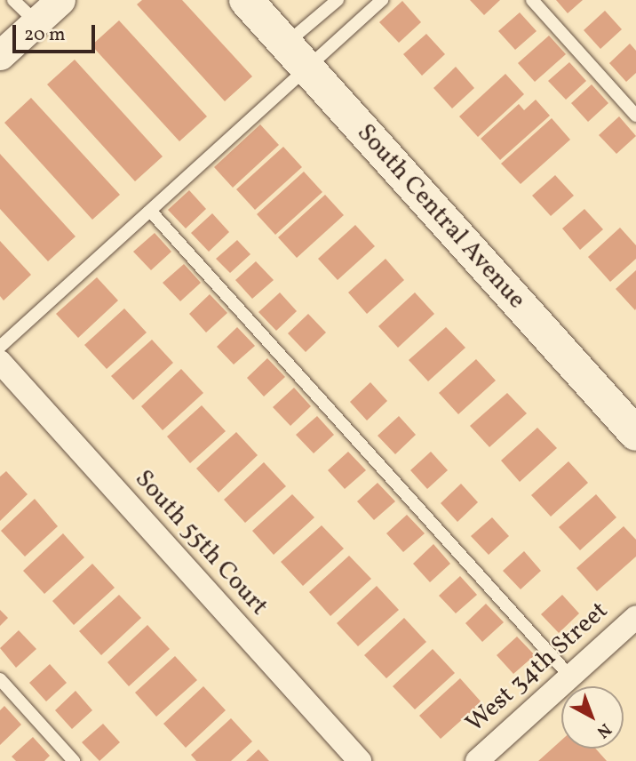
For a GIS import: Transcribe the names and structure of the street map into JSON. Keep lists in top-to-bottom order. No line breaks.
{"streets":{"main road":["South Central Avenue"],"street":["South 55th Court","West 34th Street"]},"scale_bar":"20 m","north":"bottom right"}
